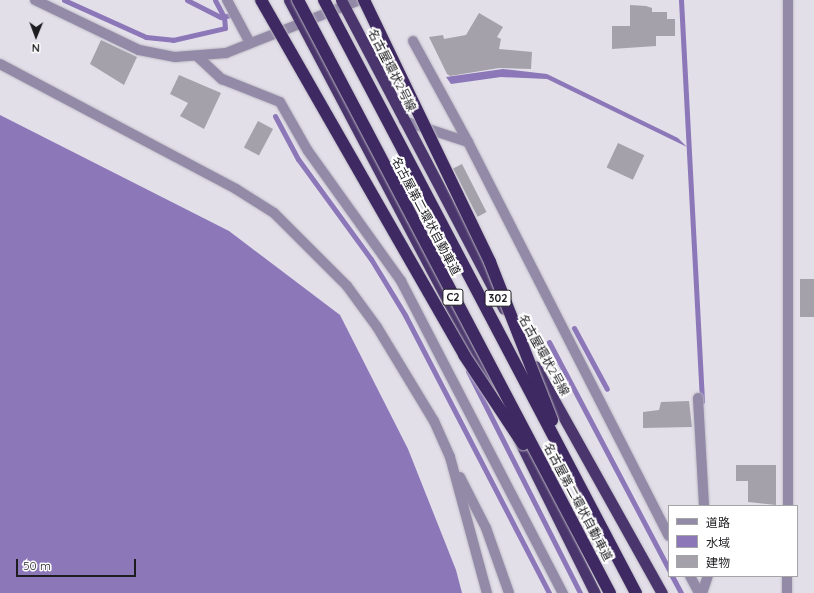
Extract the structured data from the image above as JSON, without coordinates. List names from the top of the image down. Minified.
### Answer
{"streets":{"highway":["名古屋環状2号線","名古屋第二環状自動車道","C2","302"]},"legend":["道路","水域","建物"],"scale_bar":"50 m","north":"bottom"}
